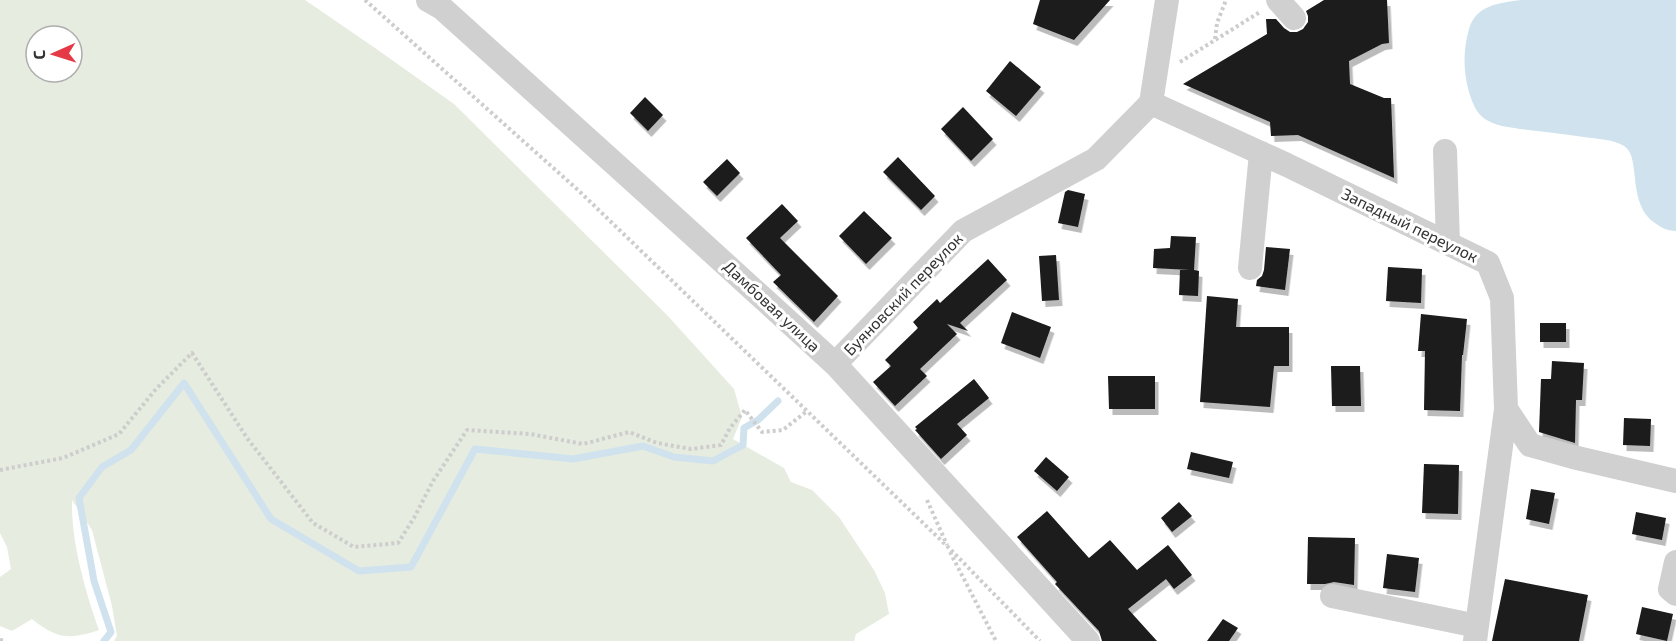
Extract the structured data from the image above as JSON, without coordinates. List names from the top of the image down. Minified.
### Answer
{"streets":{"street":["Западный переулок","Буяновский переулок","Дамбовая улица"]},"crossings":[["Западный переулок","Буяновский переулок"],["Буяновский переулок","Дамбовая улица"]],"north":"left"}
